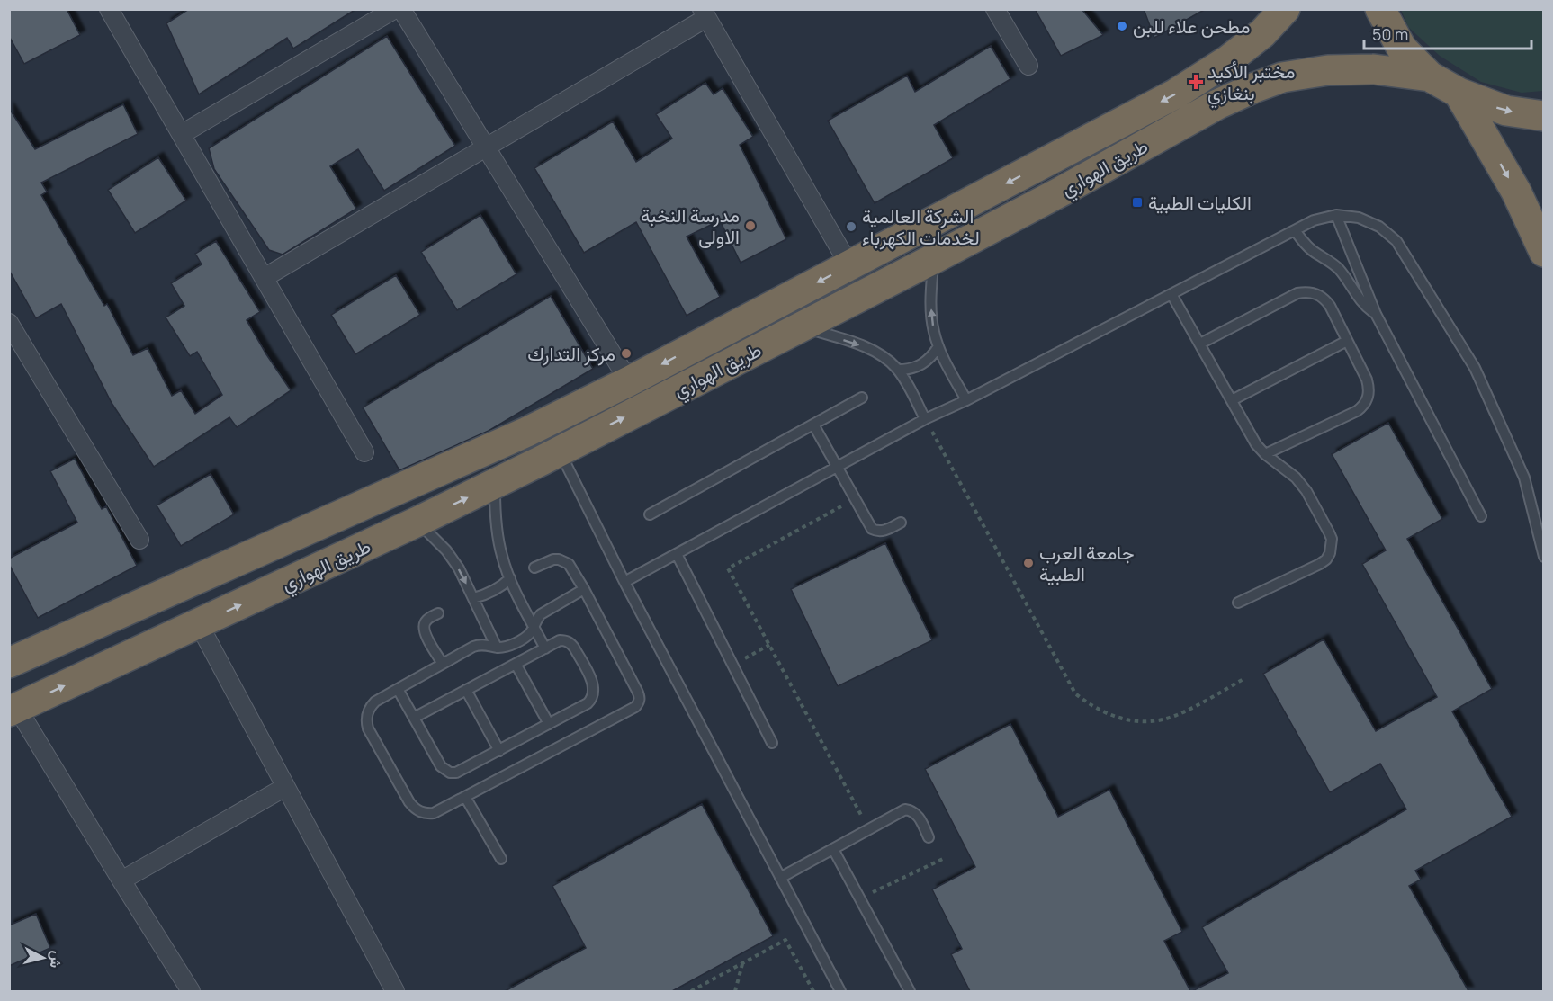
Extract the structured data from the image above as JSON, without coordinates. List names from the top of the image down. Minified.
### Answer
{"streets":{"highway":["طريق الهواري"]},"places":{"other":["مطحن علاء للبن","مدرسة النخبة الاولى","الشركة العالمية لخدمات الكهرباء","مركز التدارك","جامعة العرب الطبية"],"health":["مختبر الأكيد بنغازي"],"transit":["الكليات الطبية"]},"scale_bar":"50 m","north":"right"}
